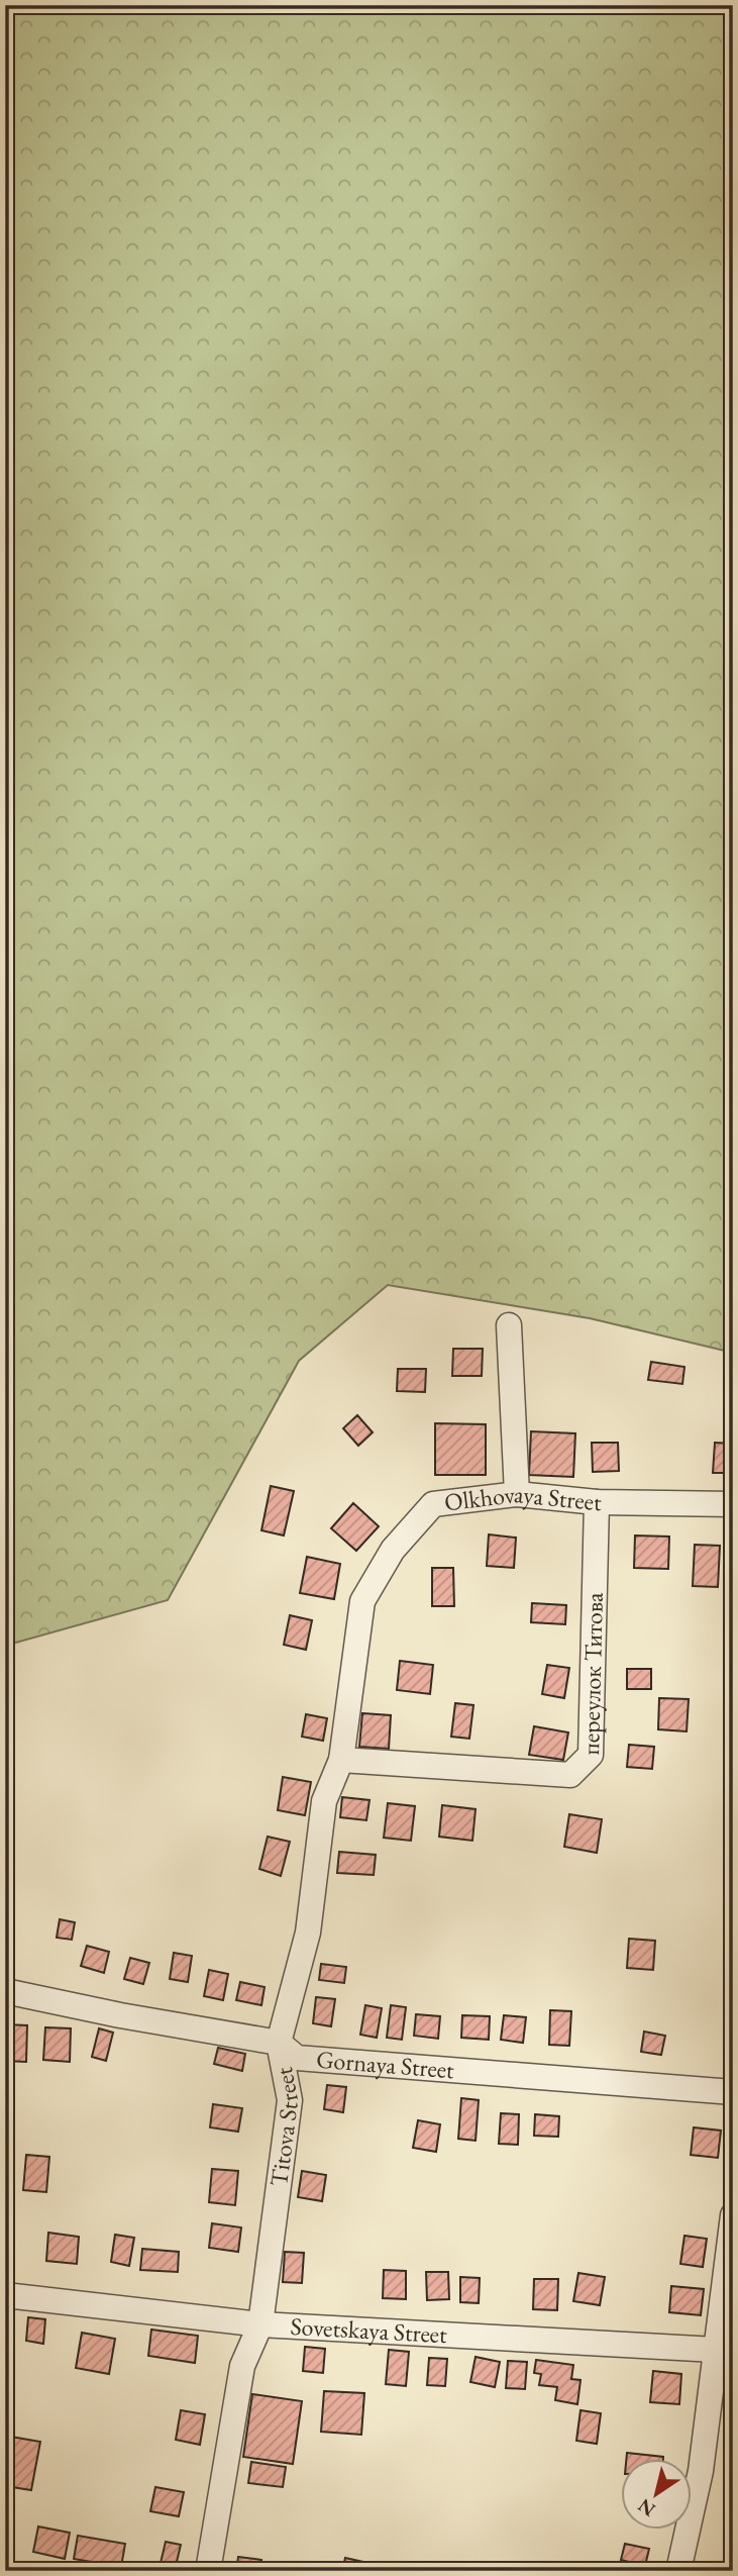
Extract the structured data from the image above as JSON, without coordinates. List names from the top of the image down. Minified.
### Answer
{"streets":{"street":["Olkhovaya Street","переулок Титова","Gornaya Street","Titova Street","Sovetskaya Street"]},"crossings":[["Olkhovaya Street","переулок Титова"],["Olkhovaya Street","Titova Street"],["переулок Титова","Titova Street"],["Gornaya Street","Titova Street"],["Titova Street","Sovetskaya Street"]],"north":"bottom left"}
